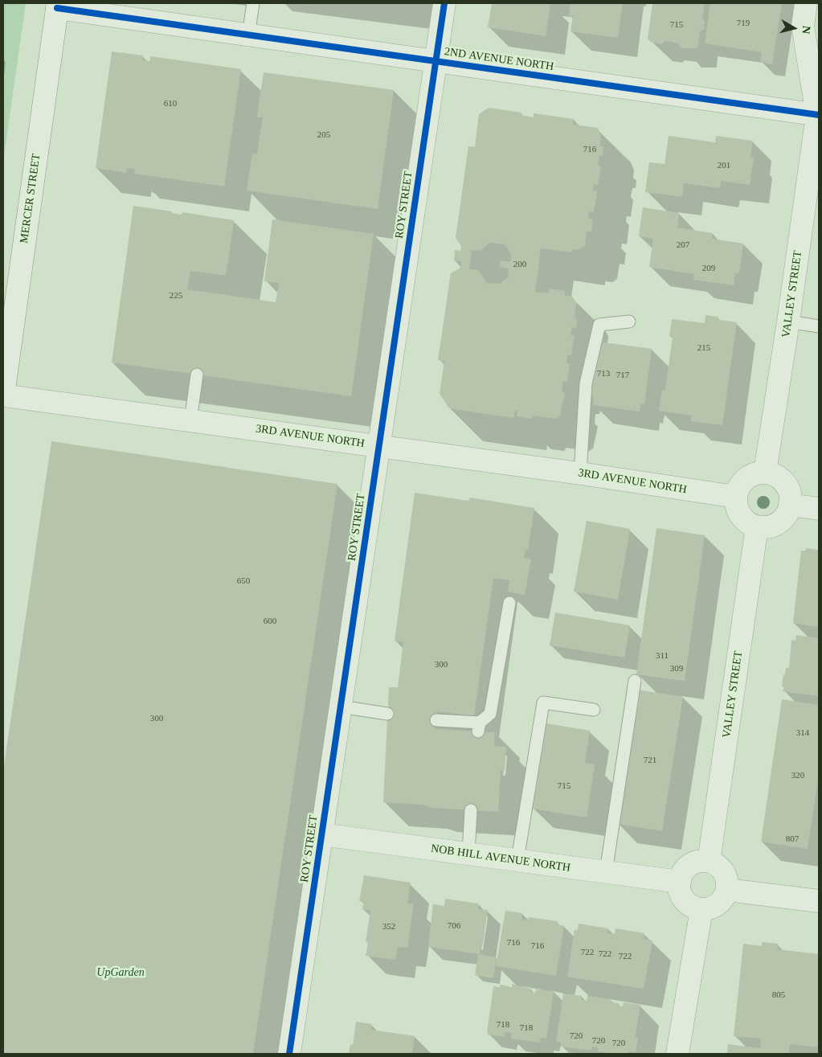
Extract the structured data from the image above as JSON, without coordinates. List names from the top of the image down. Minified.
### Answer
{"streets":{"street":["2ND AVENUE NORTH","MERCER STREET","ROY STREET","VALLEY STREET","3RD AVENUE NORTH","NOB HILL AVENUE NORTH"]},"crossings":[["2ND AVENUE NORTH","MERCER STREET"],["2ND AVENUE NORTH","ROY STREET"],["2ND AVENUE NORTH","VALLEY STREET"],["MERCER STREET","3RD AVENUE NORTH"],["ROY STREET","3RD AVENUE NORTH"],["ROY STREET","NOB HILL AVENUE NORTH"],["VALLEY STREET","3RD AVENUE NORTH"],["VALLEY STREET","NOB HILL AVENUE NORTH"]],"parks":["UpGarden"],"house_numbers":["719","715","610","205","716","201","207","200","209","225","215","713","717","650","600","311","300","309","300","314","721","320","715","807","706","352","716","716","722","722","722","805","718","718","720","720","720"],"north":"right"}
